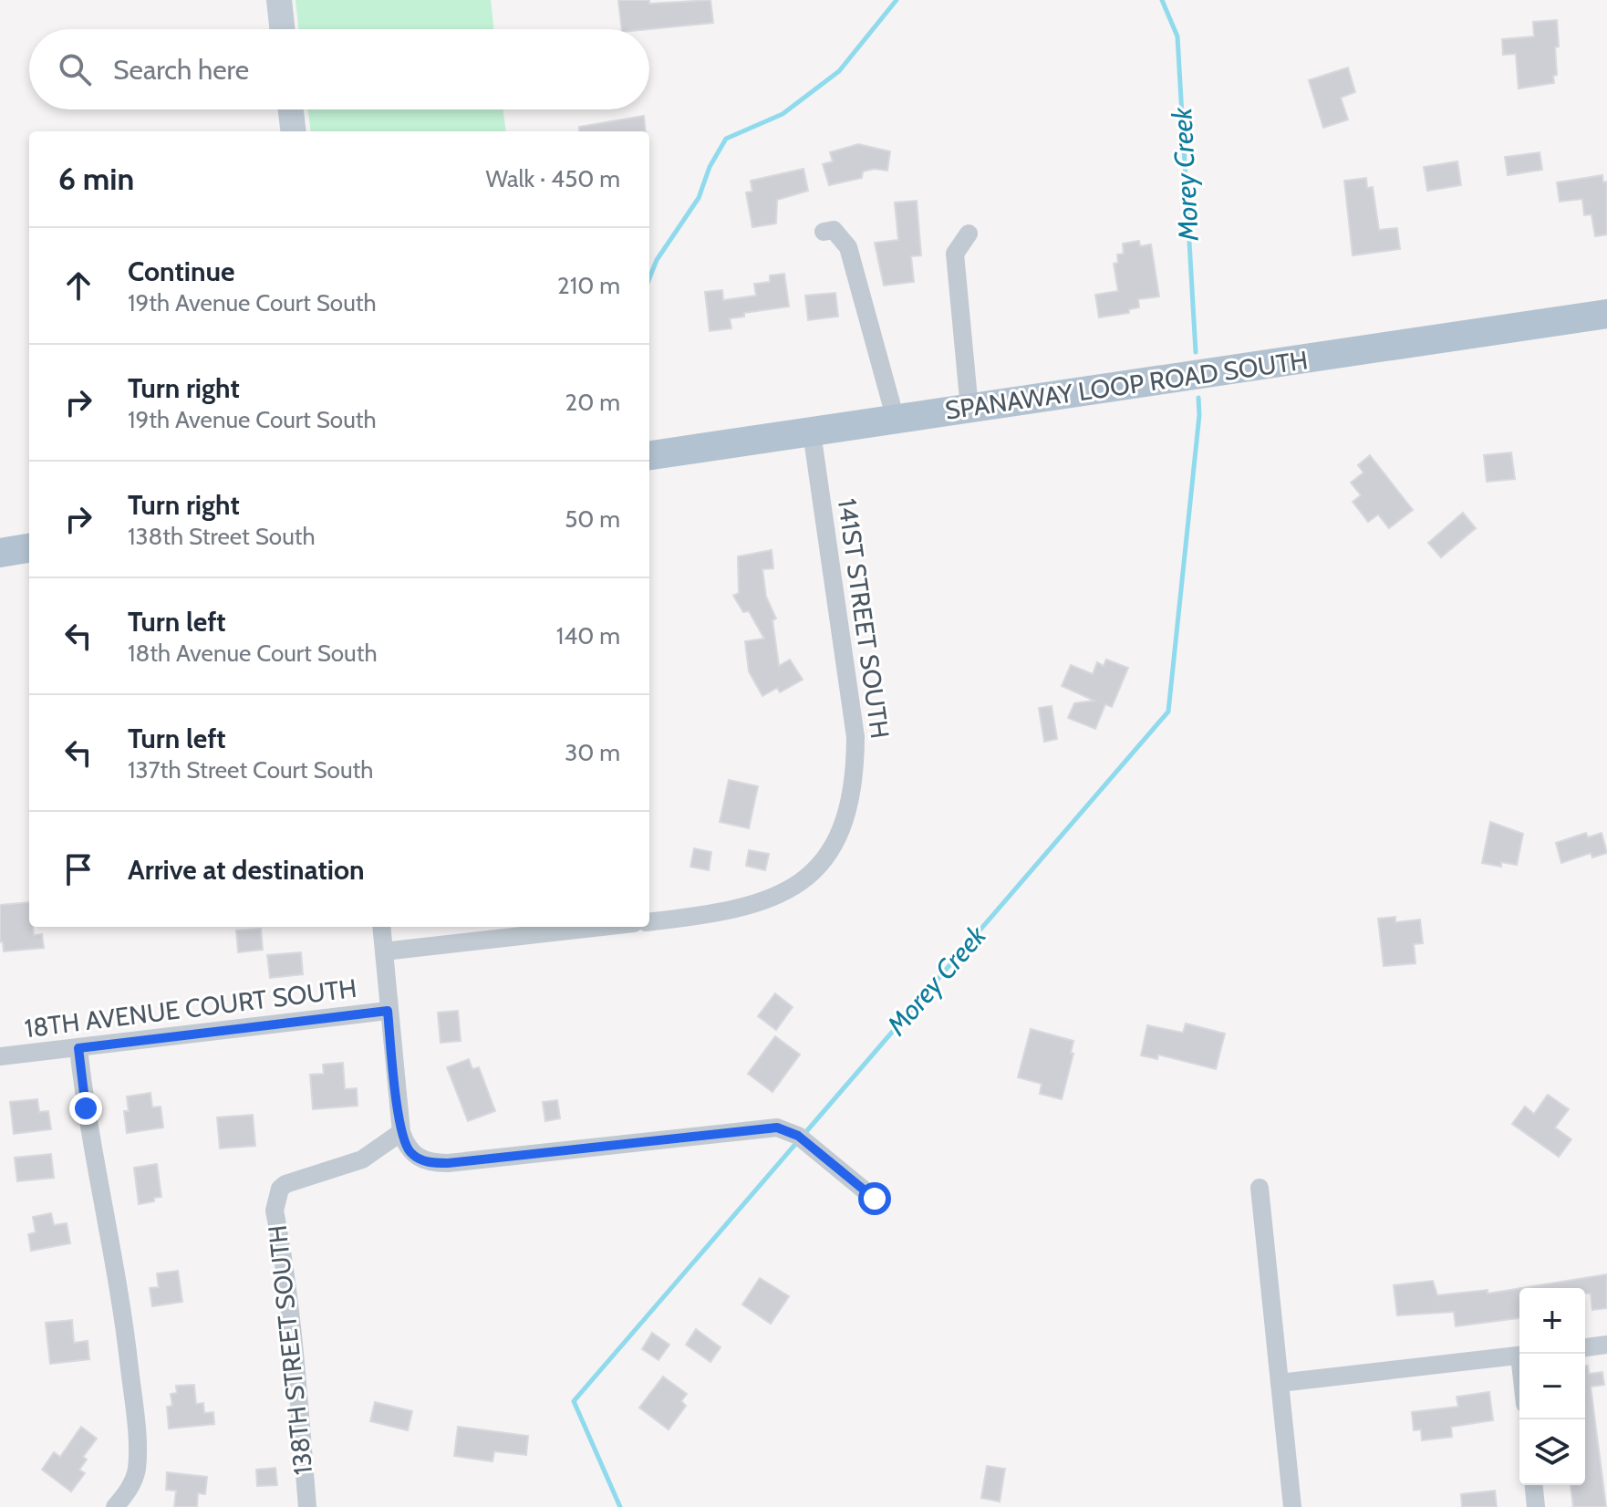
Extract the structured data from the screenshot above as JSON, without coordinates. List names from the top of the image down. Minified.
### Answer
{"streets":{"main road":["SPANAWAY LOOP ROAD SOUTH"],"street":["141ST STREET SOUTH","18TH AVENUE COURT SOUTH","138TH STREET SOUTH"]},"crossings":[["SPANAWAY LOOP ROAD SOUTH","141ST STREET SOUTH"]],"water":["Morey Creek"],"page":{"search":"Search here","heading":["6 min","Walk · 450 m"],"list":[["Continue","19th Avenue Court South","210 m"],["Turn right","19th Avenue Court South","20 m"],["Turn right","138th Street South","50 m"],["Turn left","18th Avenue Court South","140 m"],["Turn left","137th Street Court South","30 m"],"Arrive at destination"],"map_buttons":["+","−"]}}
